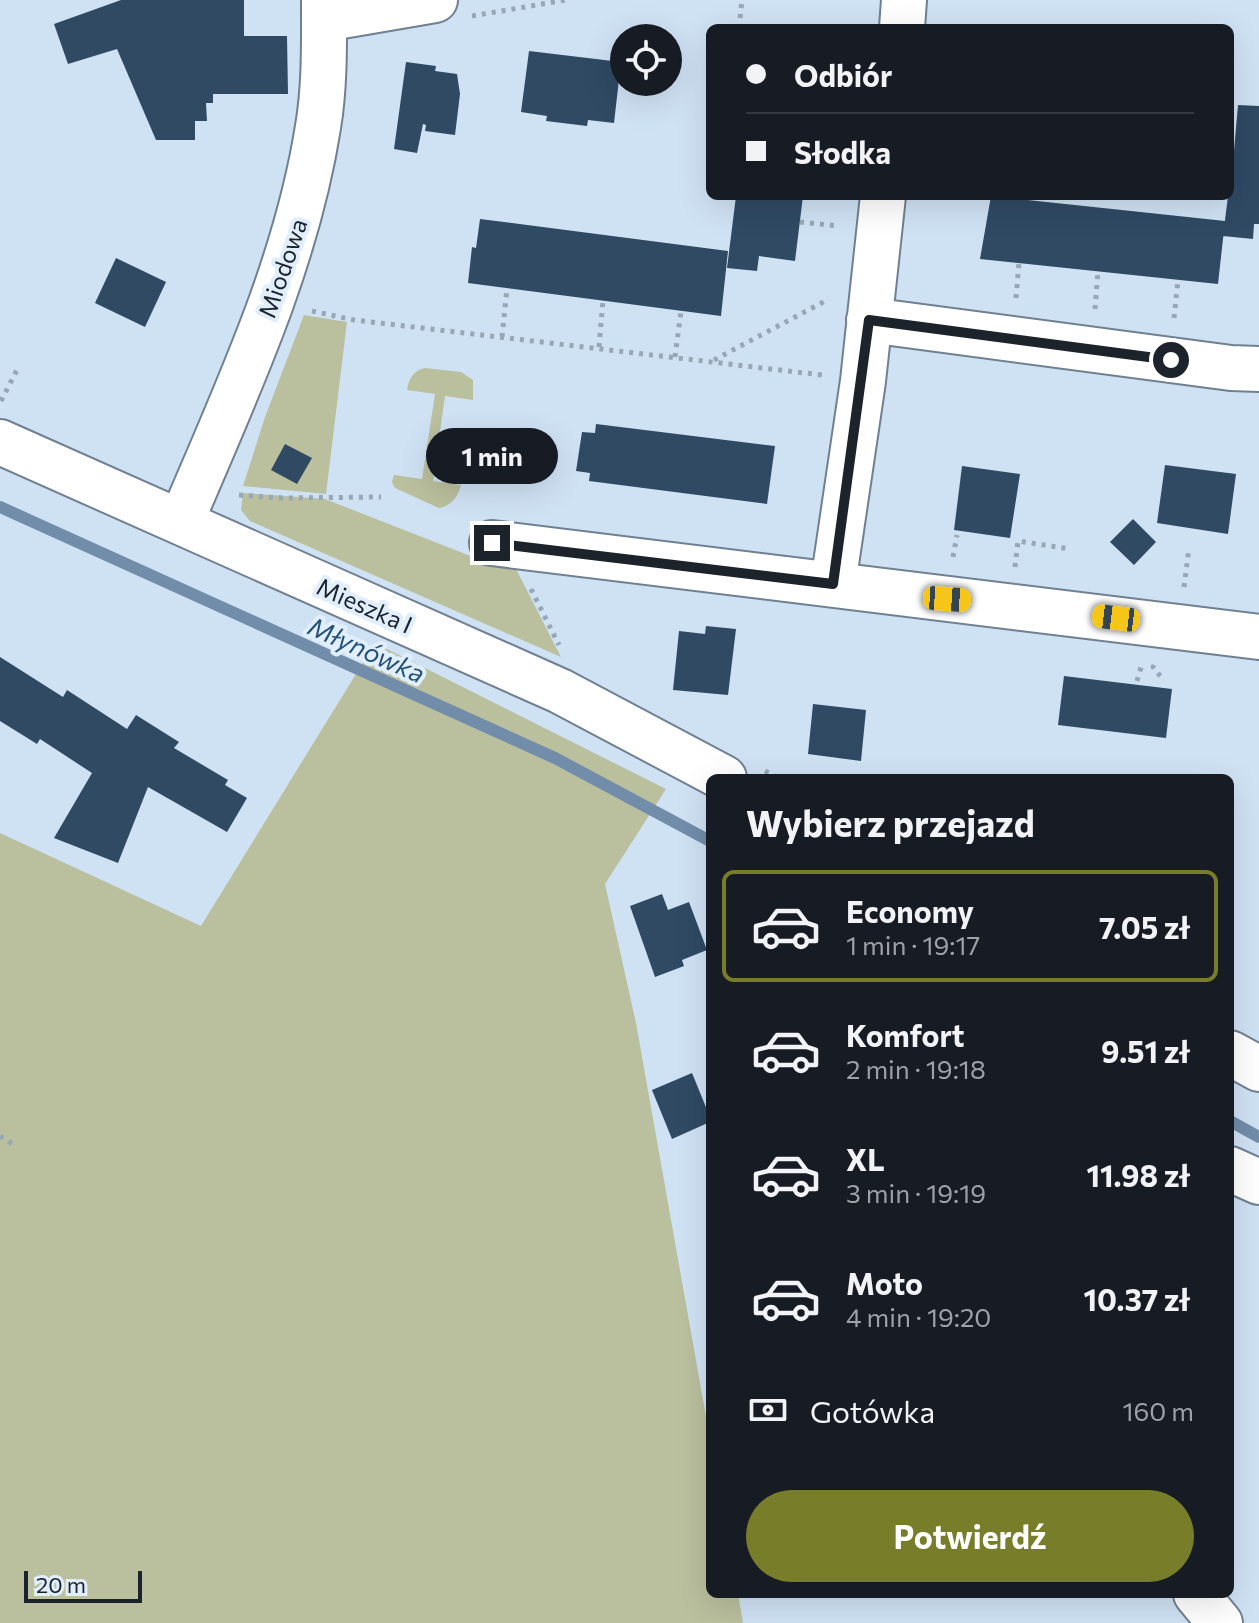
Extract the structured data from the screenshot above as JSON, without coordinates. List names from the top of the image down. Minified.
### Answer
{"streets":{"street":["Miodowa","Mieszka I"]},"crossings":[["Miodowa","Mieszka I"]],"water":["Młynówka"],"scale_bar":"20 m","page":{"banner":["Odbiór","Słodka"],"bubble":"1 min","heading":"Wybierz przejazd","list":[{"name":"Economy","note":"1 min · 19:17","value":"7.05 zł"},{"name":"Komfort","note":"2 min · 19:18","value":"9.51 zł"},{"name":"XL","note":"3 min · 19:19","value":"11.98 zł"},{"name":"Moto","note":"4 min · 19:20","value":"10.37 zł"}],"pay":["Gotówka","160 m"],"buttons":"Potwierdź","scale":"20 m"}}
